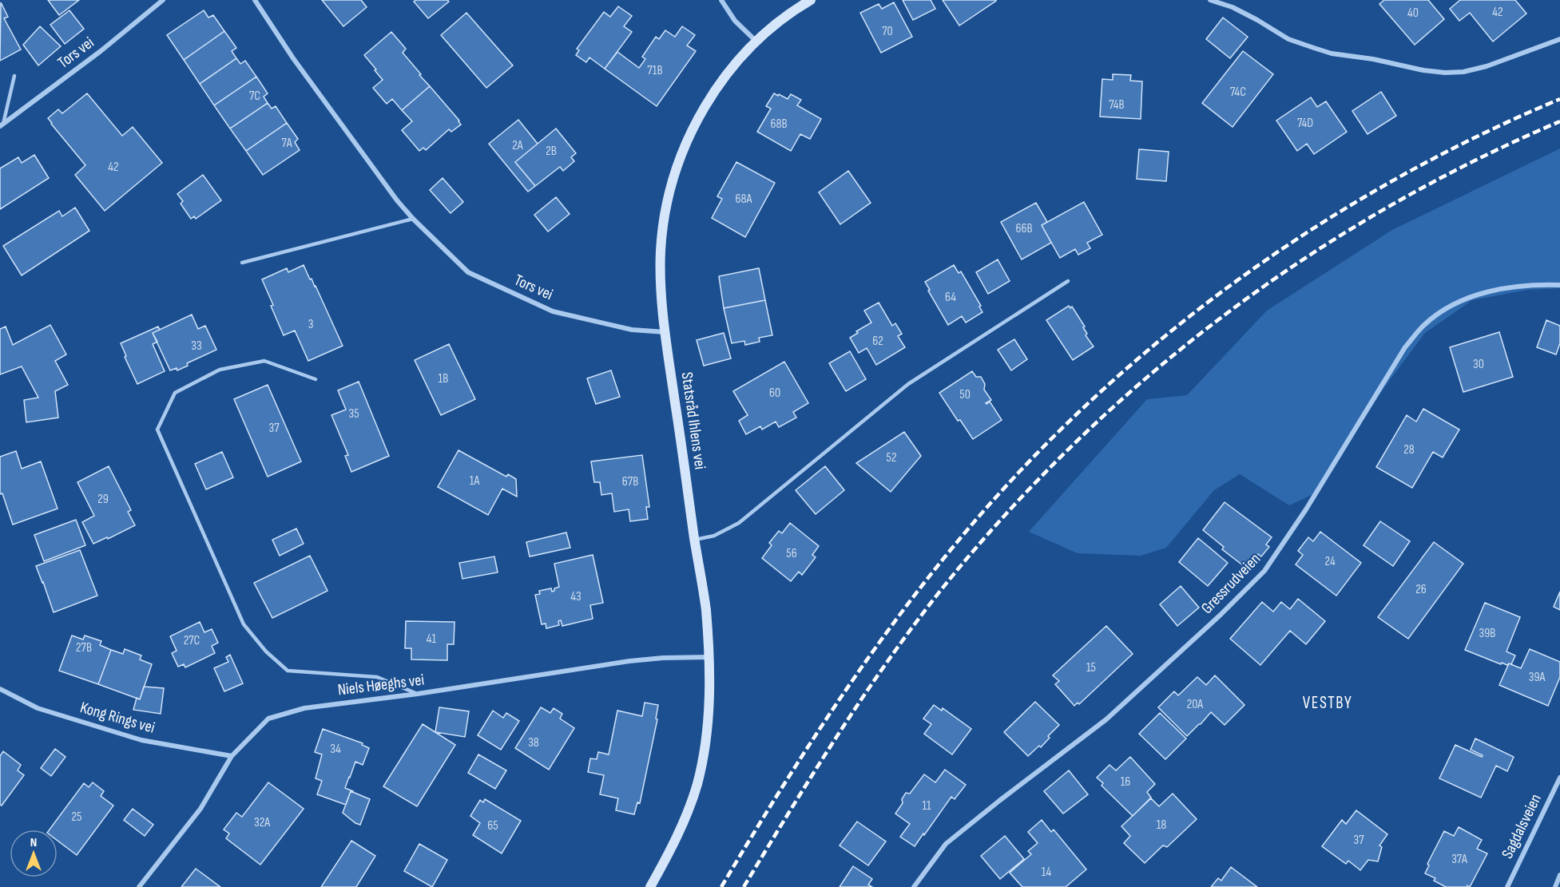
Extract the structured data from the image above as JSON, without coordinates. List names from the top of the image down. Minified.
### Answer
{"streets":{"street":["Tors vei","Statsråd Ihlens vei","Gressrudveien","Niels Høeghs vei","Kong Rings vei","Sagdalsveien"]},"crossings":[["Tors vei","Statsråd Ihlens vei"],["Statsråd Ihlens vei","Niels Høeghs vei"],["Niels Høeghs vei","Kong Rings vei"]],"districts":["VESTBY"],"house_numbers":["42","40","70","71B","74C","7C","74B","74D","68B","7A","2A","2B","42","68A","66B","64","3","62","33","30","1B","60","50","35","37","28","52","1A","67B","29","56","24","26","43","39B","41","27C","27B","15","39A","20A","38","34","16","11","25","32A","18","65","37","37A","14"],"north":"top"}
